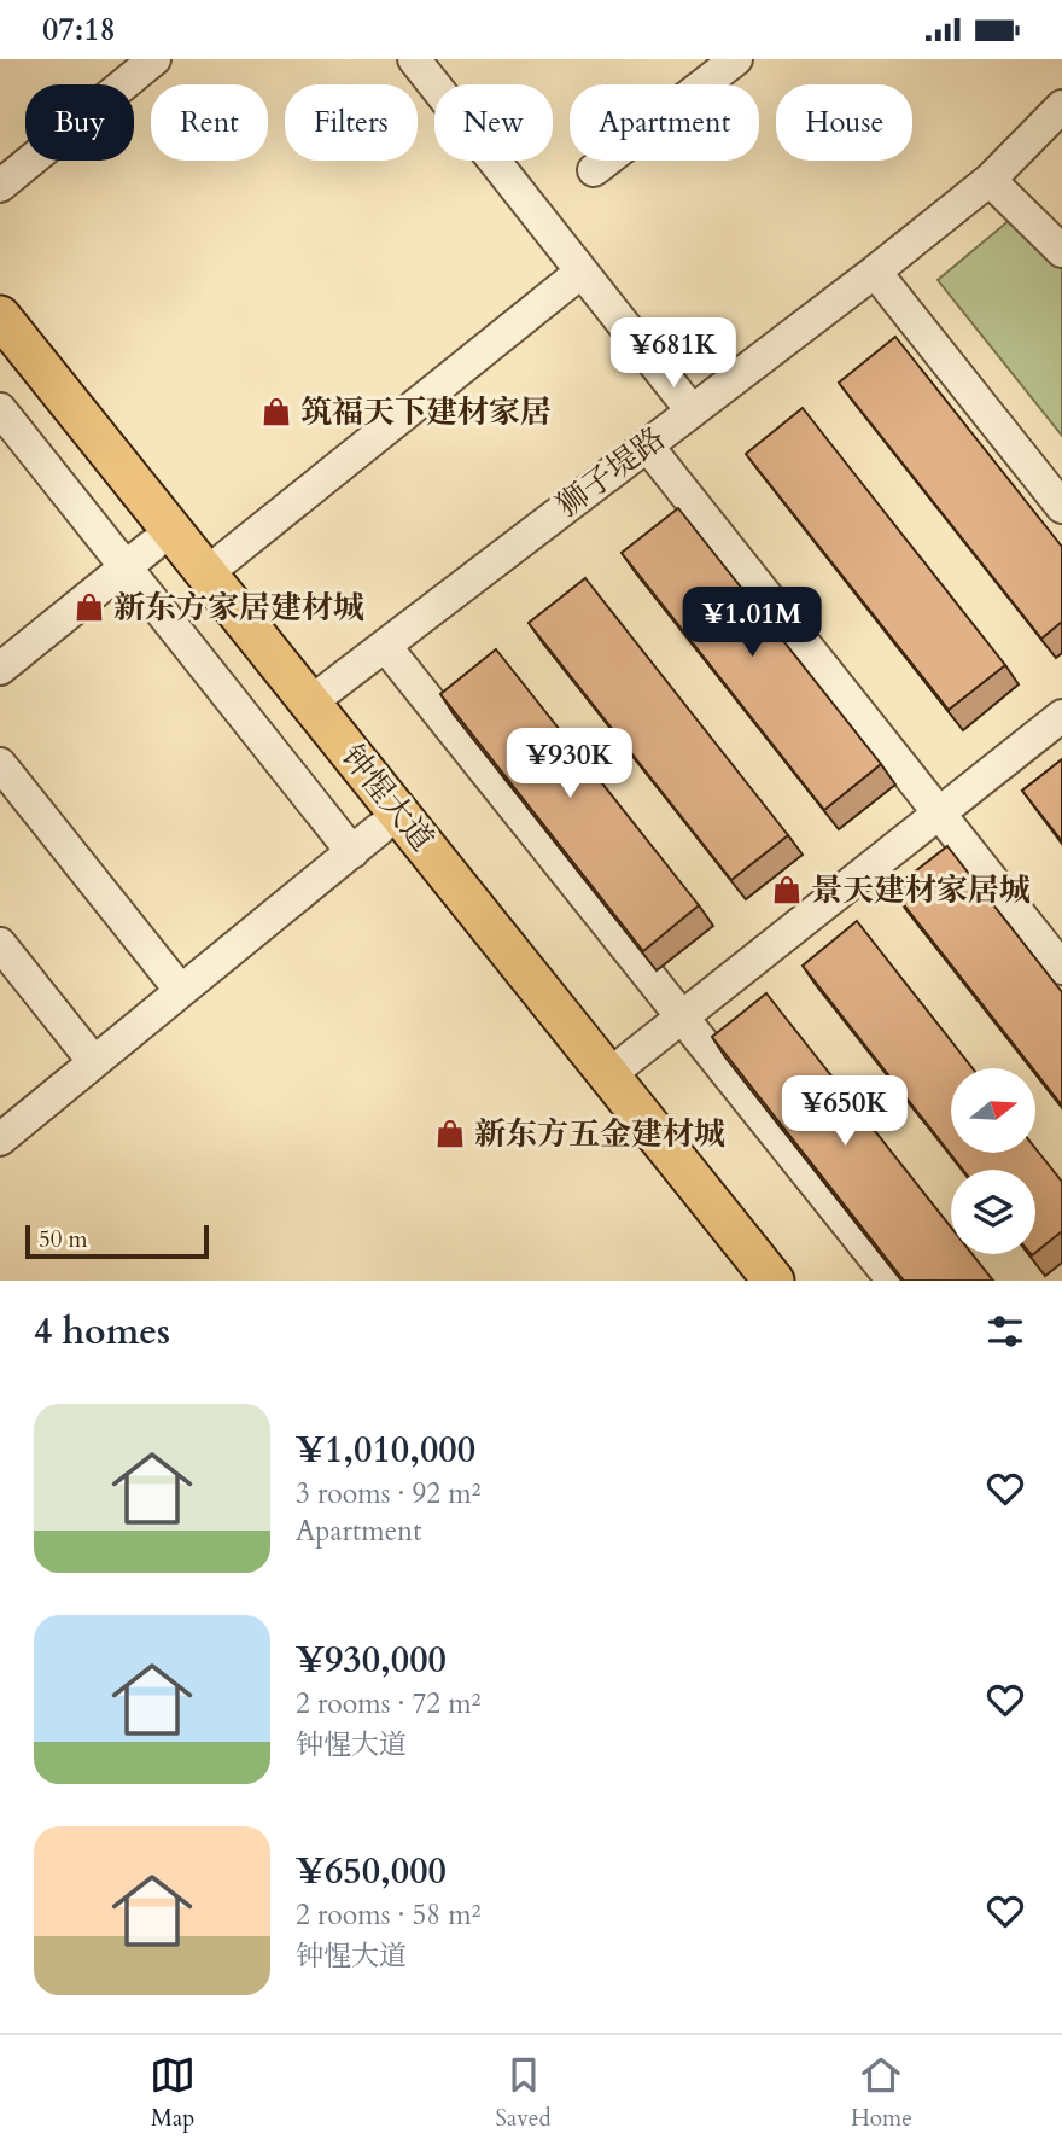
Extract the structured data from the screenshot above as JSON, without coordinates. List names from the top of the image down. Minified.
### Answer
{"streets":{"main road":["钟惺大道"],"street":["狮子堤路"]},"crossings":[["狮子堤路","钟惺大道"]],"places":{"shop":["筑福天下建材家居","新东方家居建材城","景天建材家居城","新东方五金建材城"]},"scale_bar":"50 m","north":"right","page":{"status":"07:18","chip":["Buy","Rent","Filters","New","Apartment","House"],"price":["¥681K","¥1.01M","¥930K","¥650K"],"scale":"50 m","heading":"4 homes","list":[{"name":"¥1,010,000","note":"3 rooms · 92 m² · Apartment"},{"name":"¥930,000","note":"2 rooms · 72 m² · 钟惺大道"},{"name":"¥650,000","note":"2 rooms · 58 m² · 钟惺大道"}],"tabs":["Map","Saved","Home"]}}
